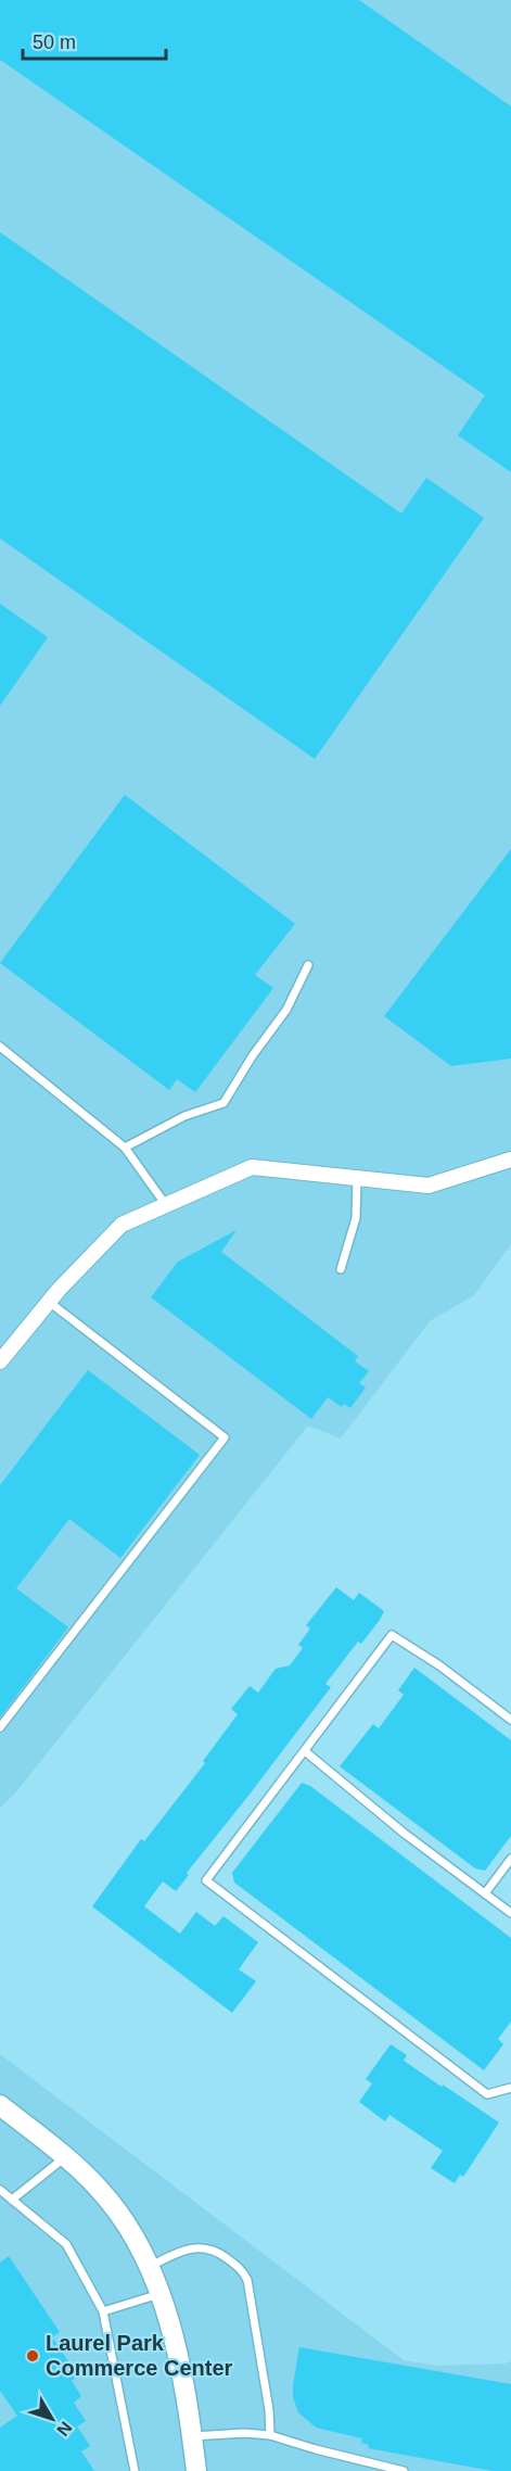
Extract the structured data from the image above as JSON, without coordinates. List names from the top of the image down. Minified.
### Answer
{"places":["Laurel Park Commerce Center"],"scale_bar":"50 m","north":"bottom right"}
